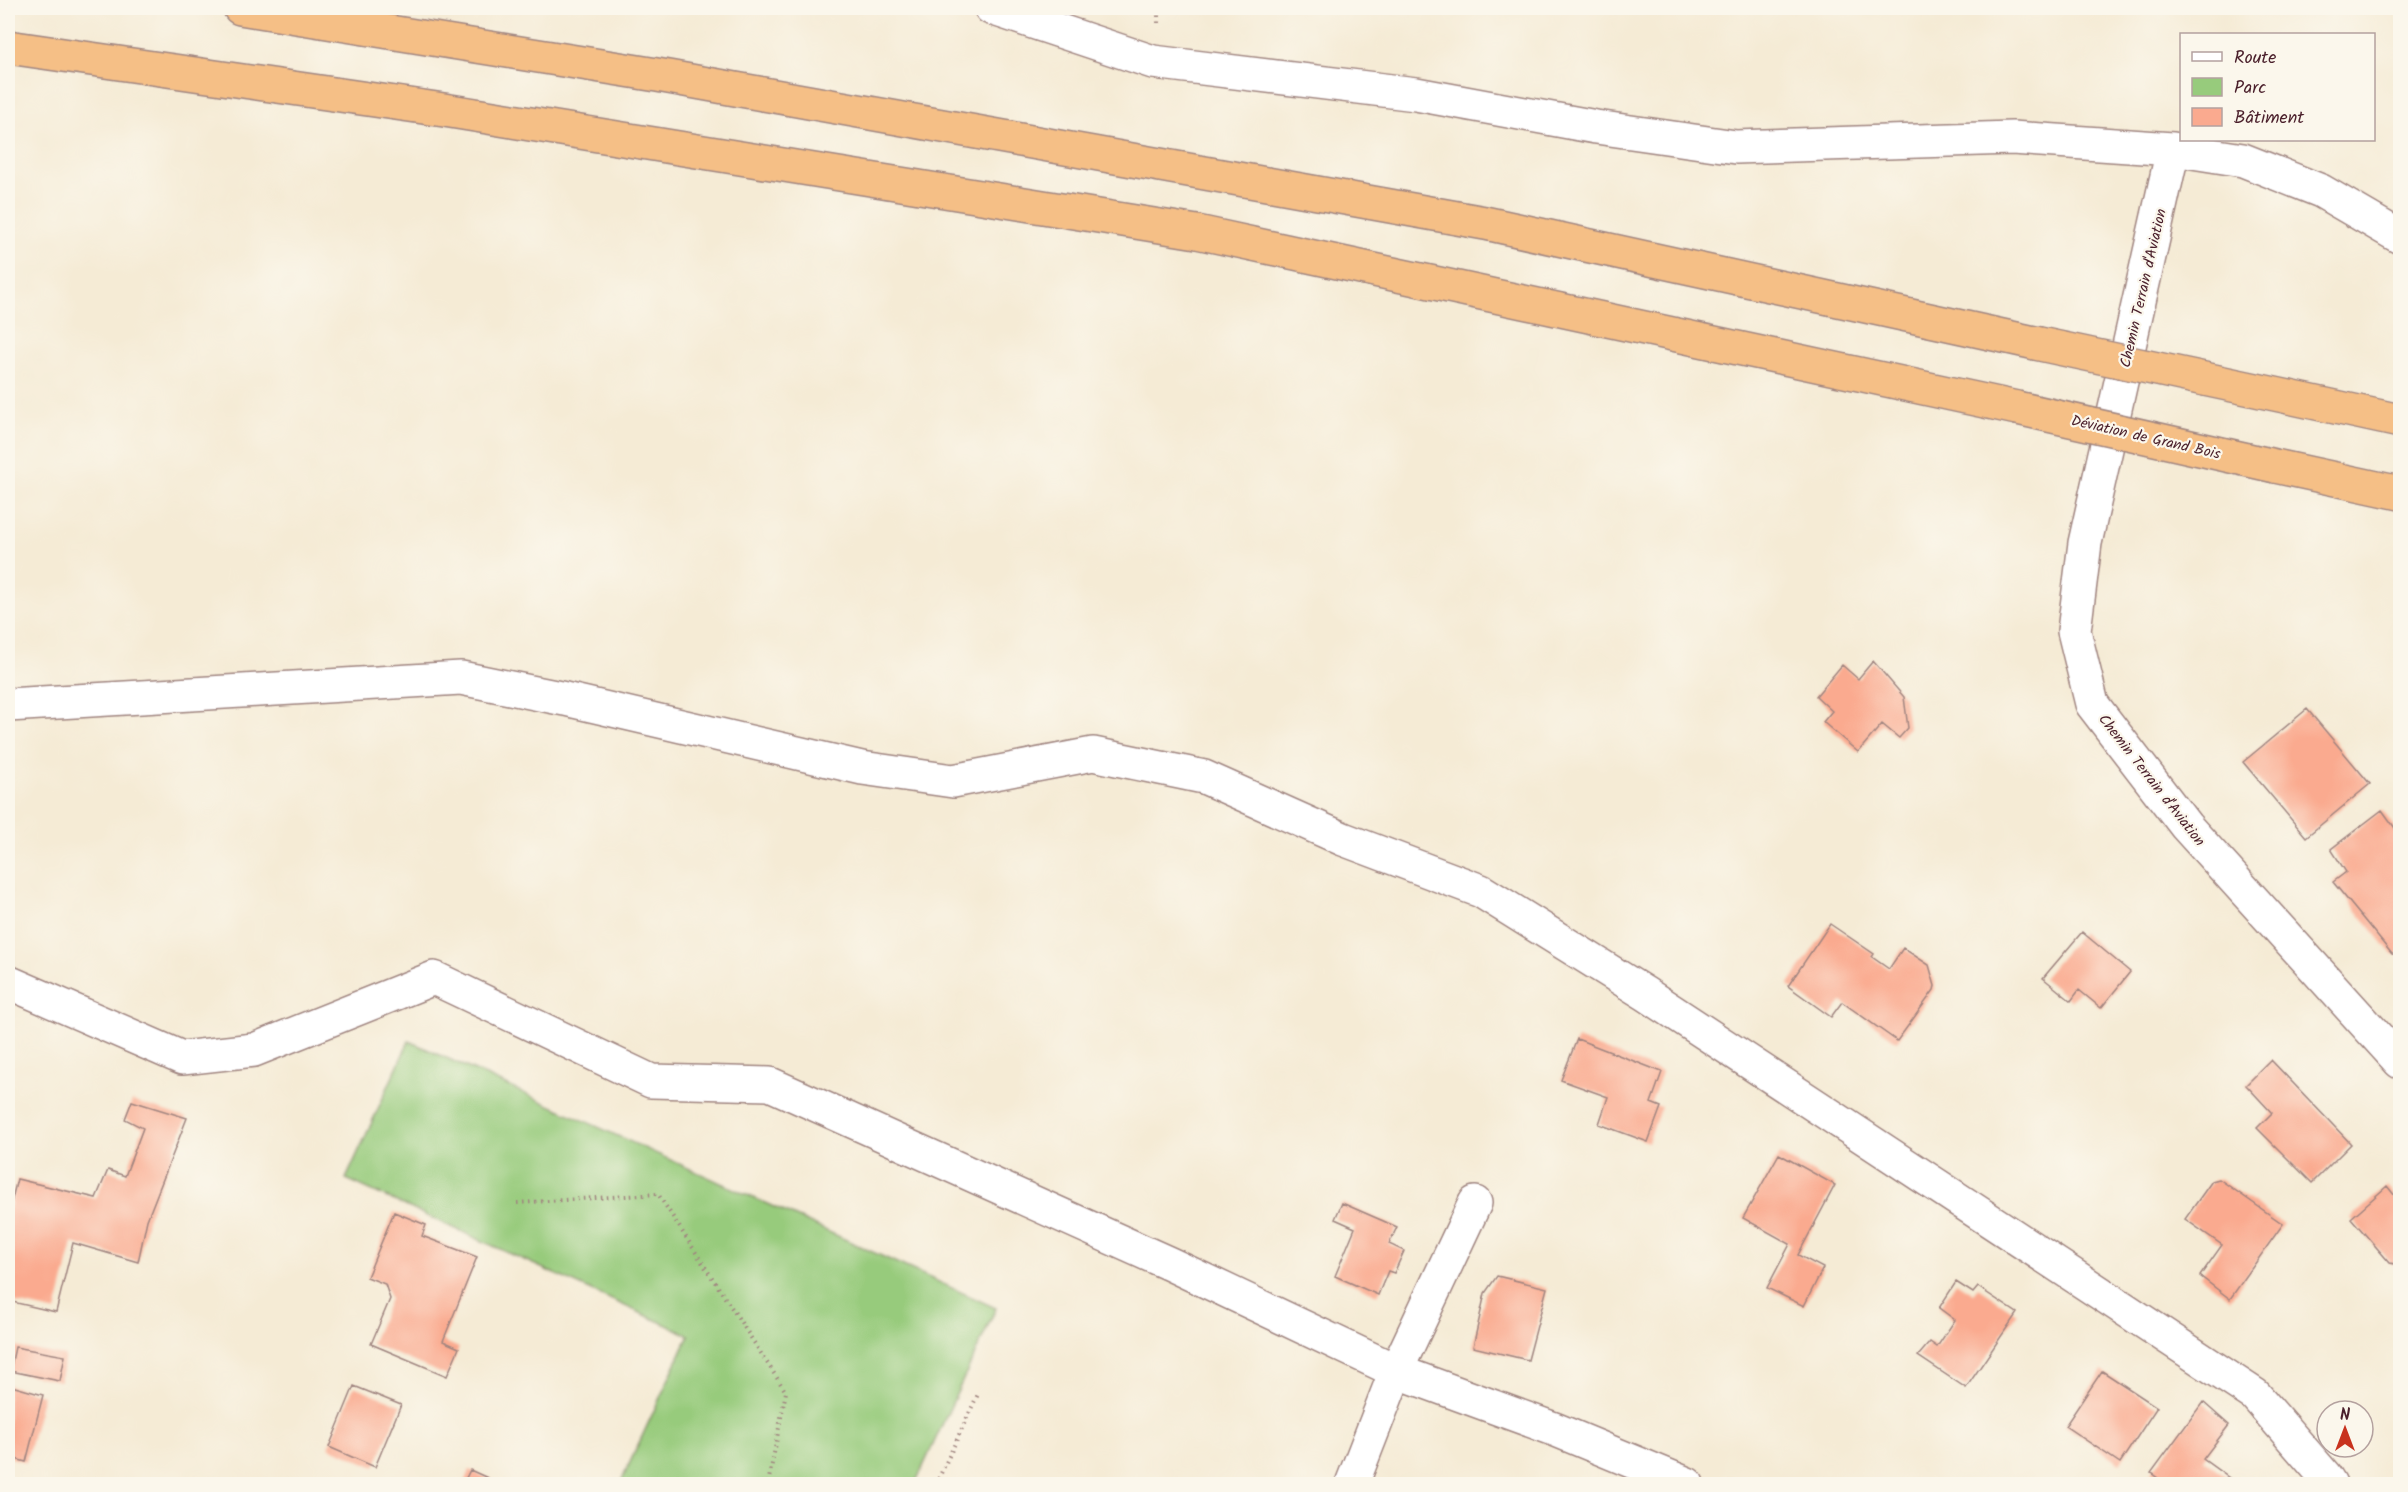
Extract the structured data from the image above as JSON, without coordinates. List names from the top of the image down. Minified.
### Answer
{"streets":{"highway":["Déviation de Grand Bois"],"street":["Chemin Terrain d'Aviation"]},"legend":["Route","Parc","Bâtiment"],"north":"top"}
